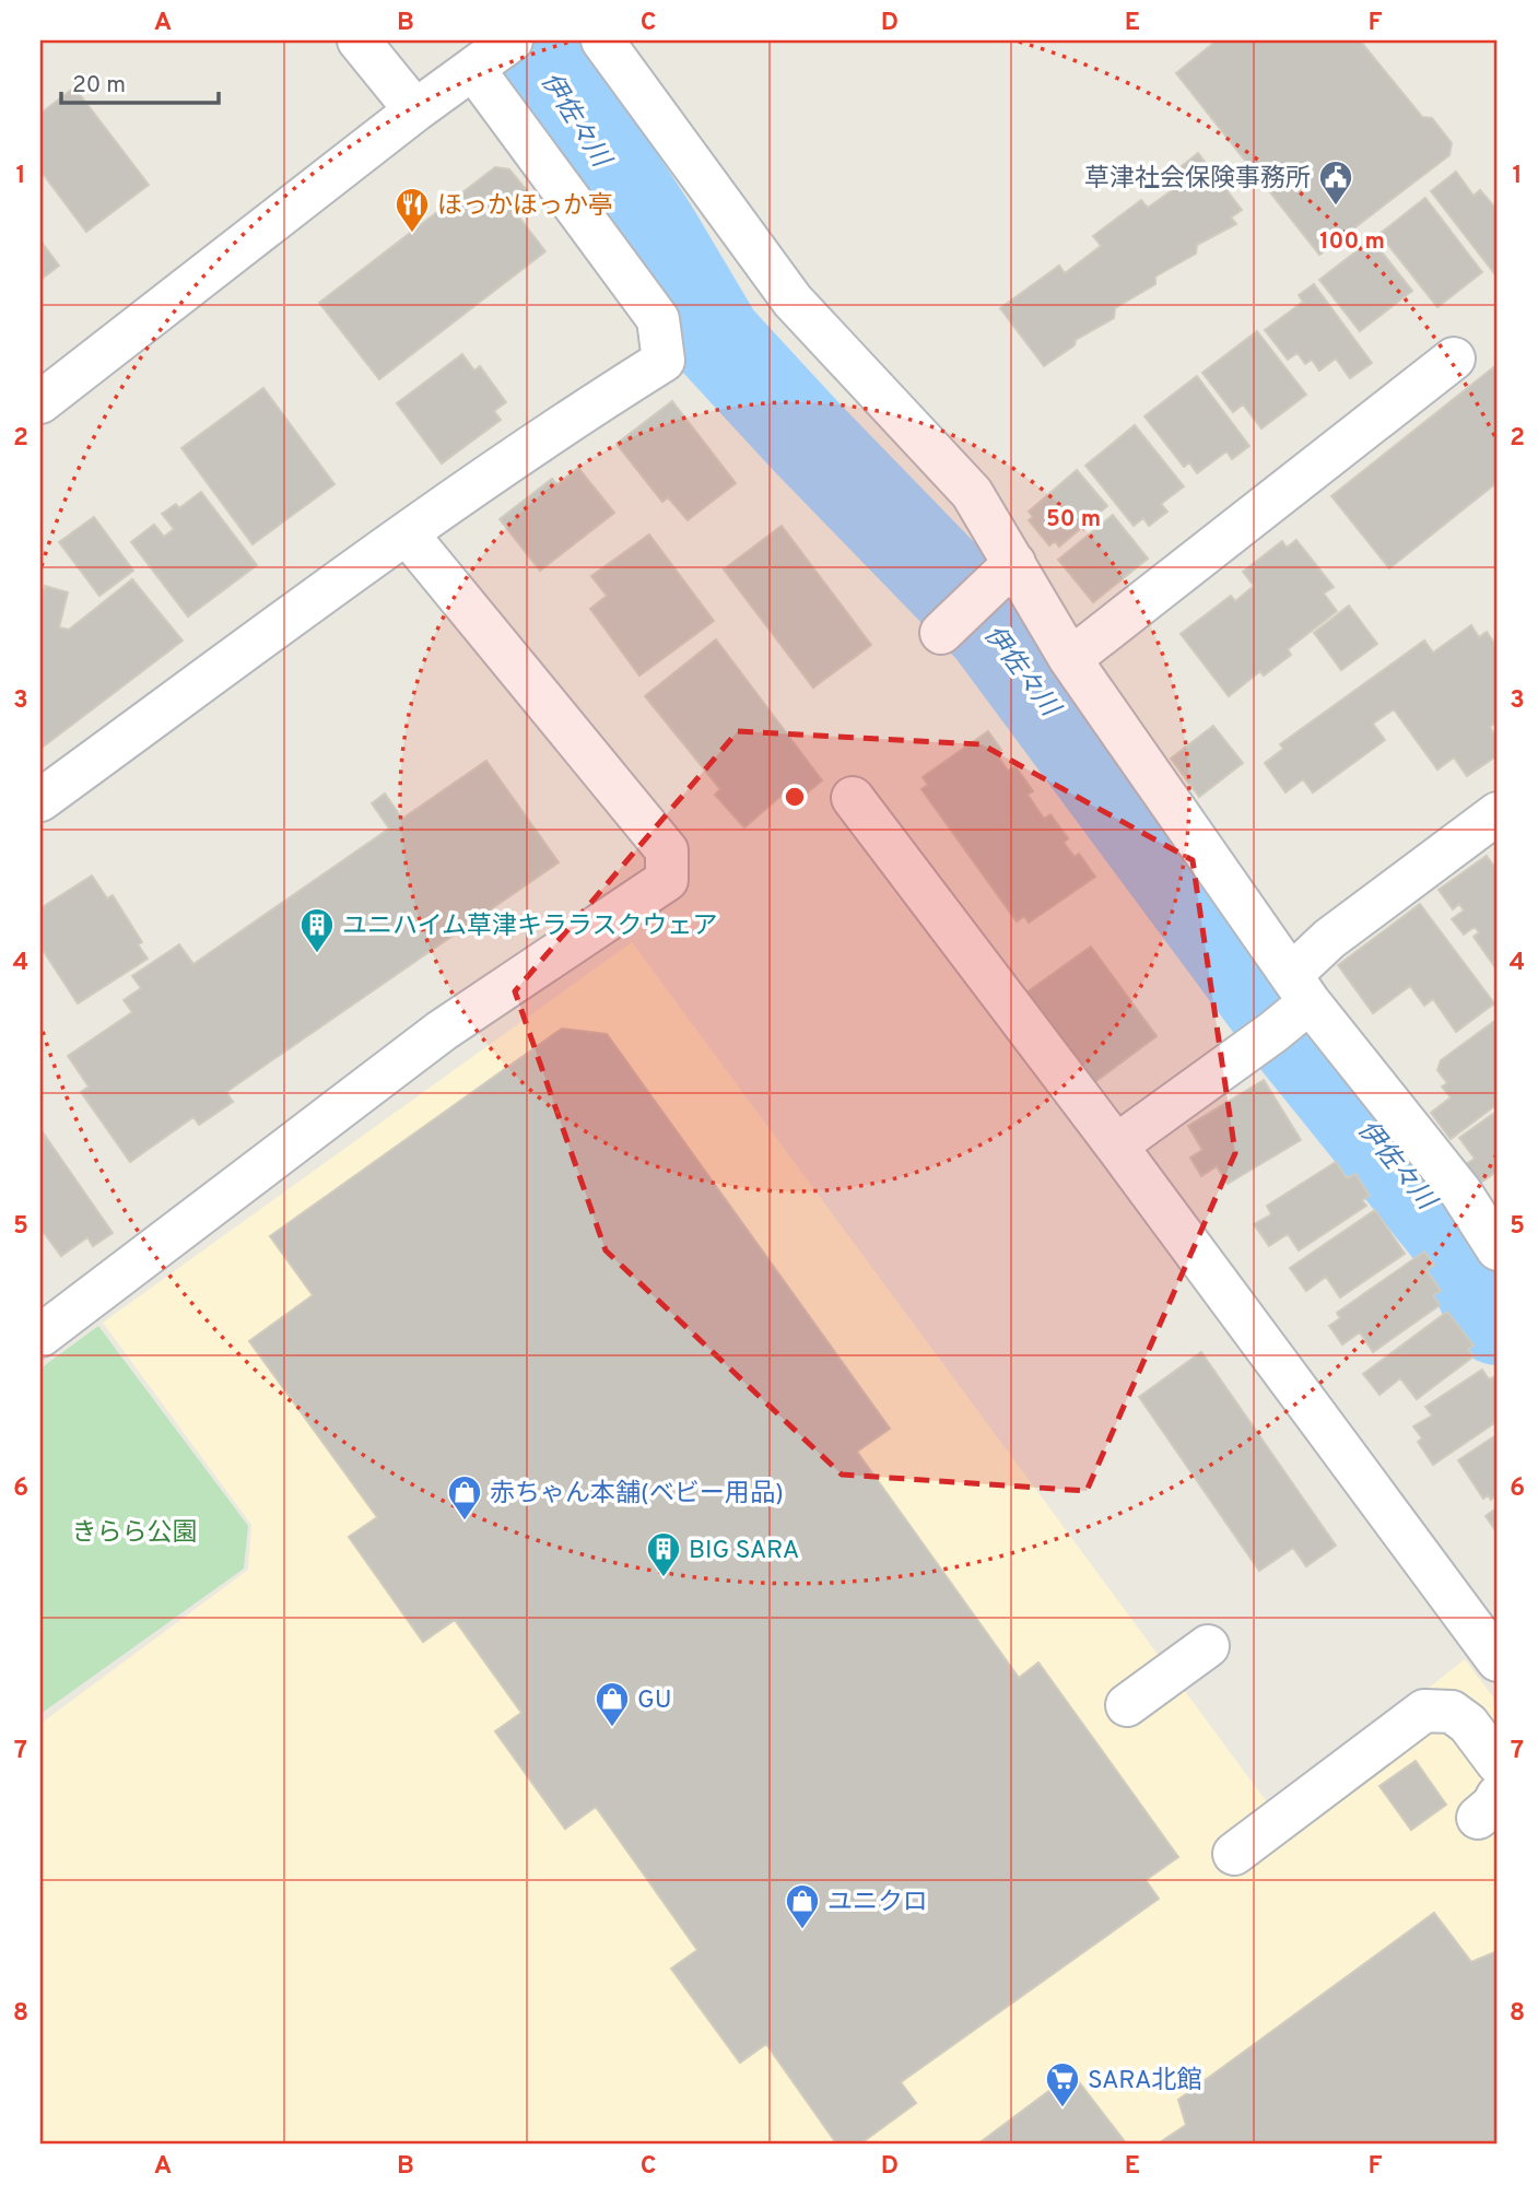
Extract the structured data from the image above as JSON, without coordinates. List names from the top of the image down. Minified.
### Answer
{"water":["伊佐々川"],"parks":["きらら公園"],"places":{"public building":["草津社会保険事務所"],"restaurant":["ほっかほっか亭"],"building":["ユニハイム草津キララスクウェア","BIG SARA"],"shop":["赤ちゃん本舗(ベビー用品)","GU","ユニクロ"],"supermarket":["SARA北館"]},"scale_bar":"20 m","grid":{"columns":["A","B","C","D","E","F"],"rows":["1","2","3","4","5","6","7","8"]},"rings":["100 m","50 m"]}
